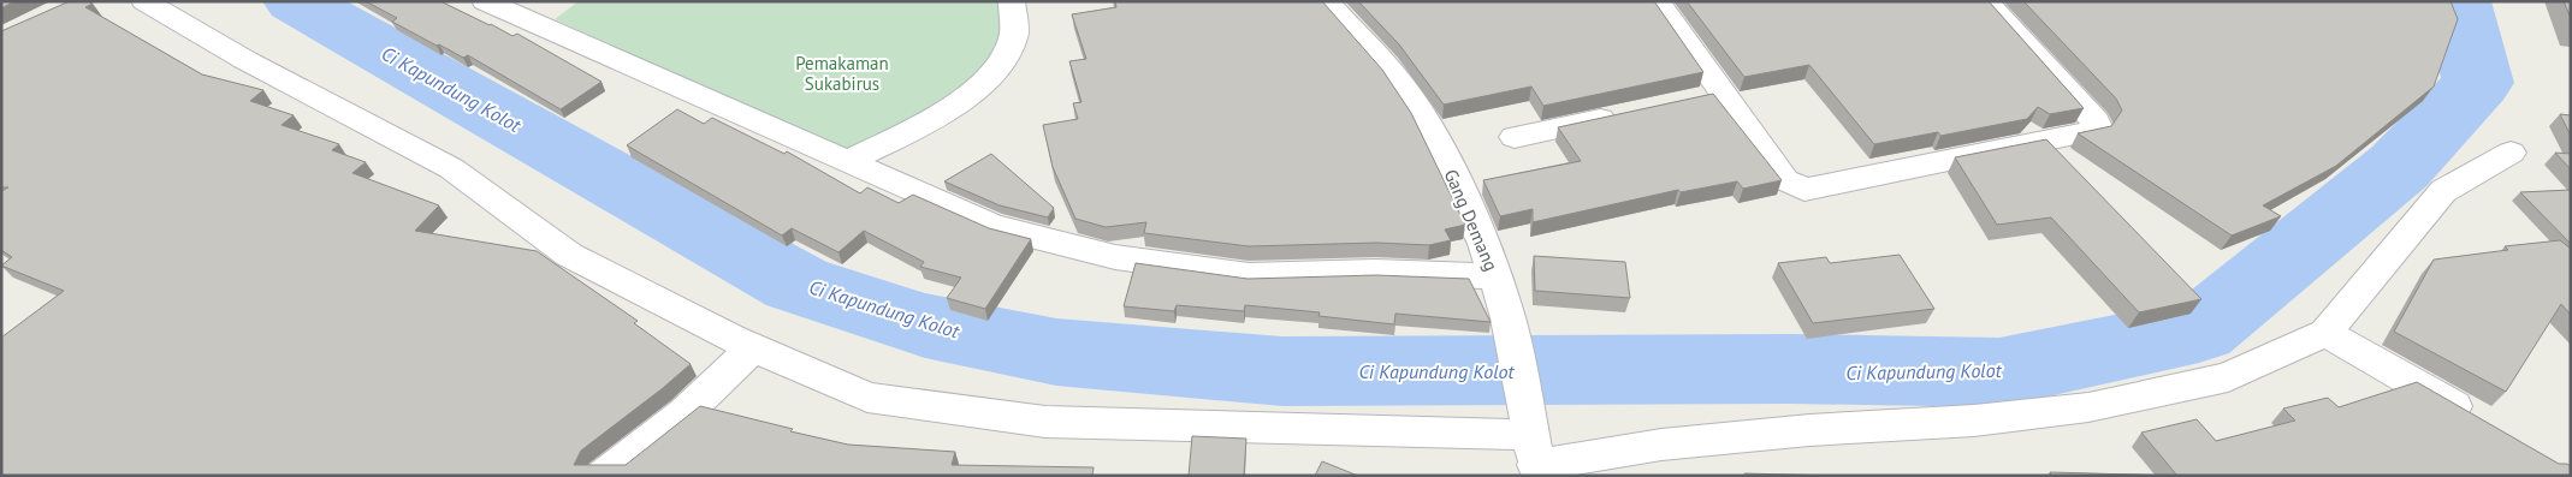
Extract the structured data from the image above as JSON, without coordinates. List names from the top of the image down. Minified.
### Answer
{"streets":{"street":["Gang Demang"]},"water":["Ci Kapundung Kolot"],"parks":["Pemakaman Sukabirus"]}
